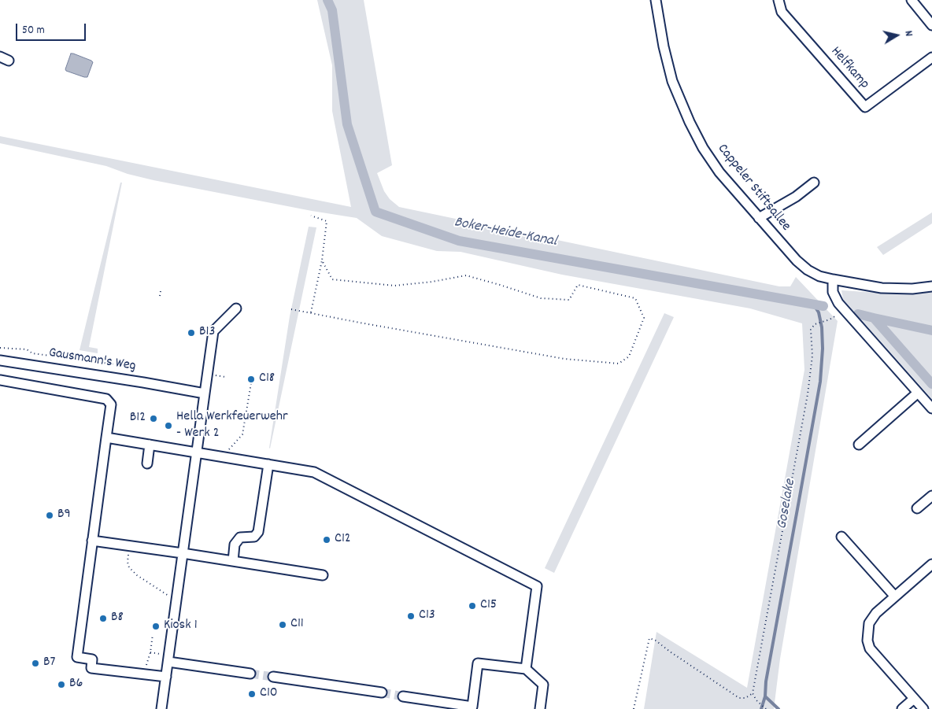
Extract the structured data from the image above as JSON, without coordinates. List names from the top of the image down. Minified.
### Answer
{"streets":{"street":["Helfkamp","Cappeler Stiftsallee","Gausmann's Weg"]},"water":["Boker-Heide-Kanal","Goselake"],"places":["B13","C18","B12","Hella Werkfeuerwehr - Werk 2","B9","C12","C15","C13","B8","C11","Kiosk 1","B7","B6","C10"],"scale_bar":"50 m","north":"right"}
